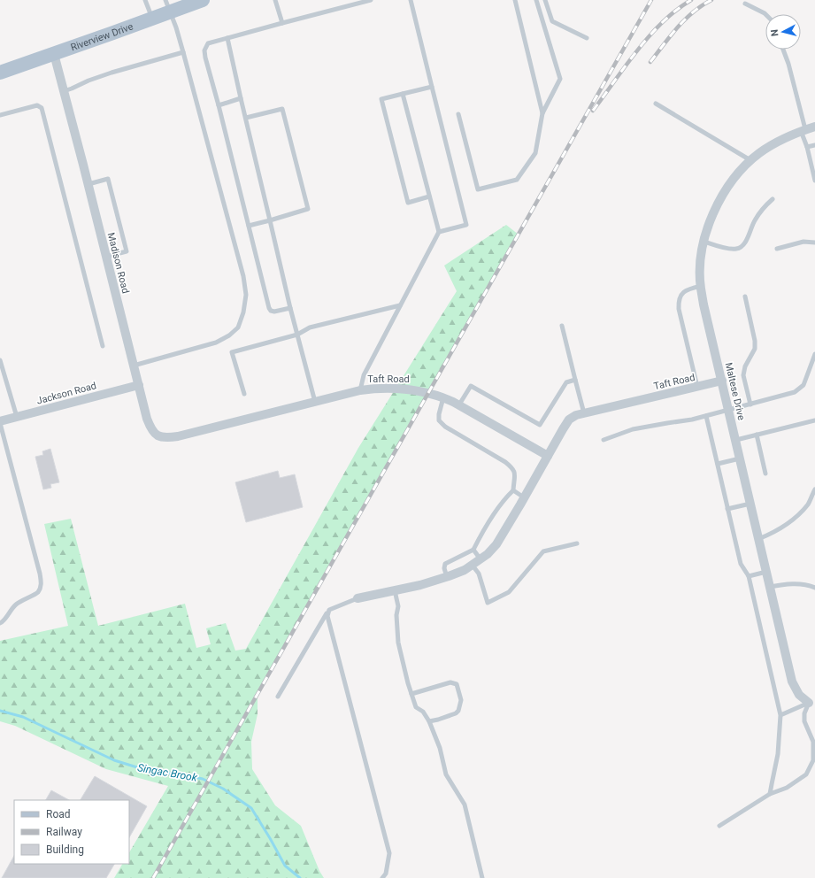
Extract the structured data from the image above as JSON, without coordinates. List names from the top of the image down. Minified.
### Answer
{"streets":{"main road":["Riverview Drive"],"street":["Madison Road","Taft Road","Maltese Drive","Jackson Road"]},"crossings":[["Riverview Drive","Madison Road"],["Madison Road","Taft Road"],["Madison Road","Jackson Road"],["Taft Road","Maltese Drive"]],"water":["Singac Brook"],"legend":["Road","Railway","Building"],"north":"left"}
